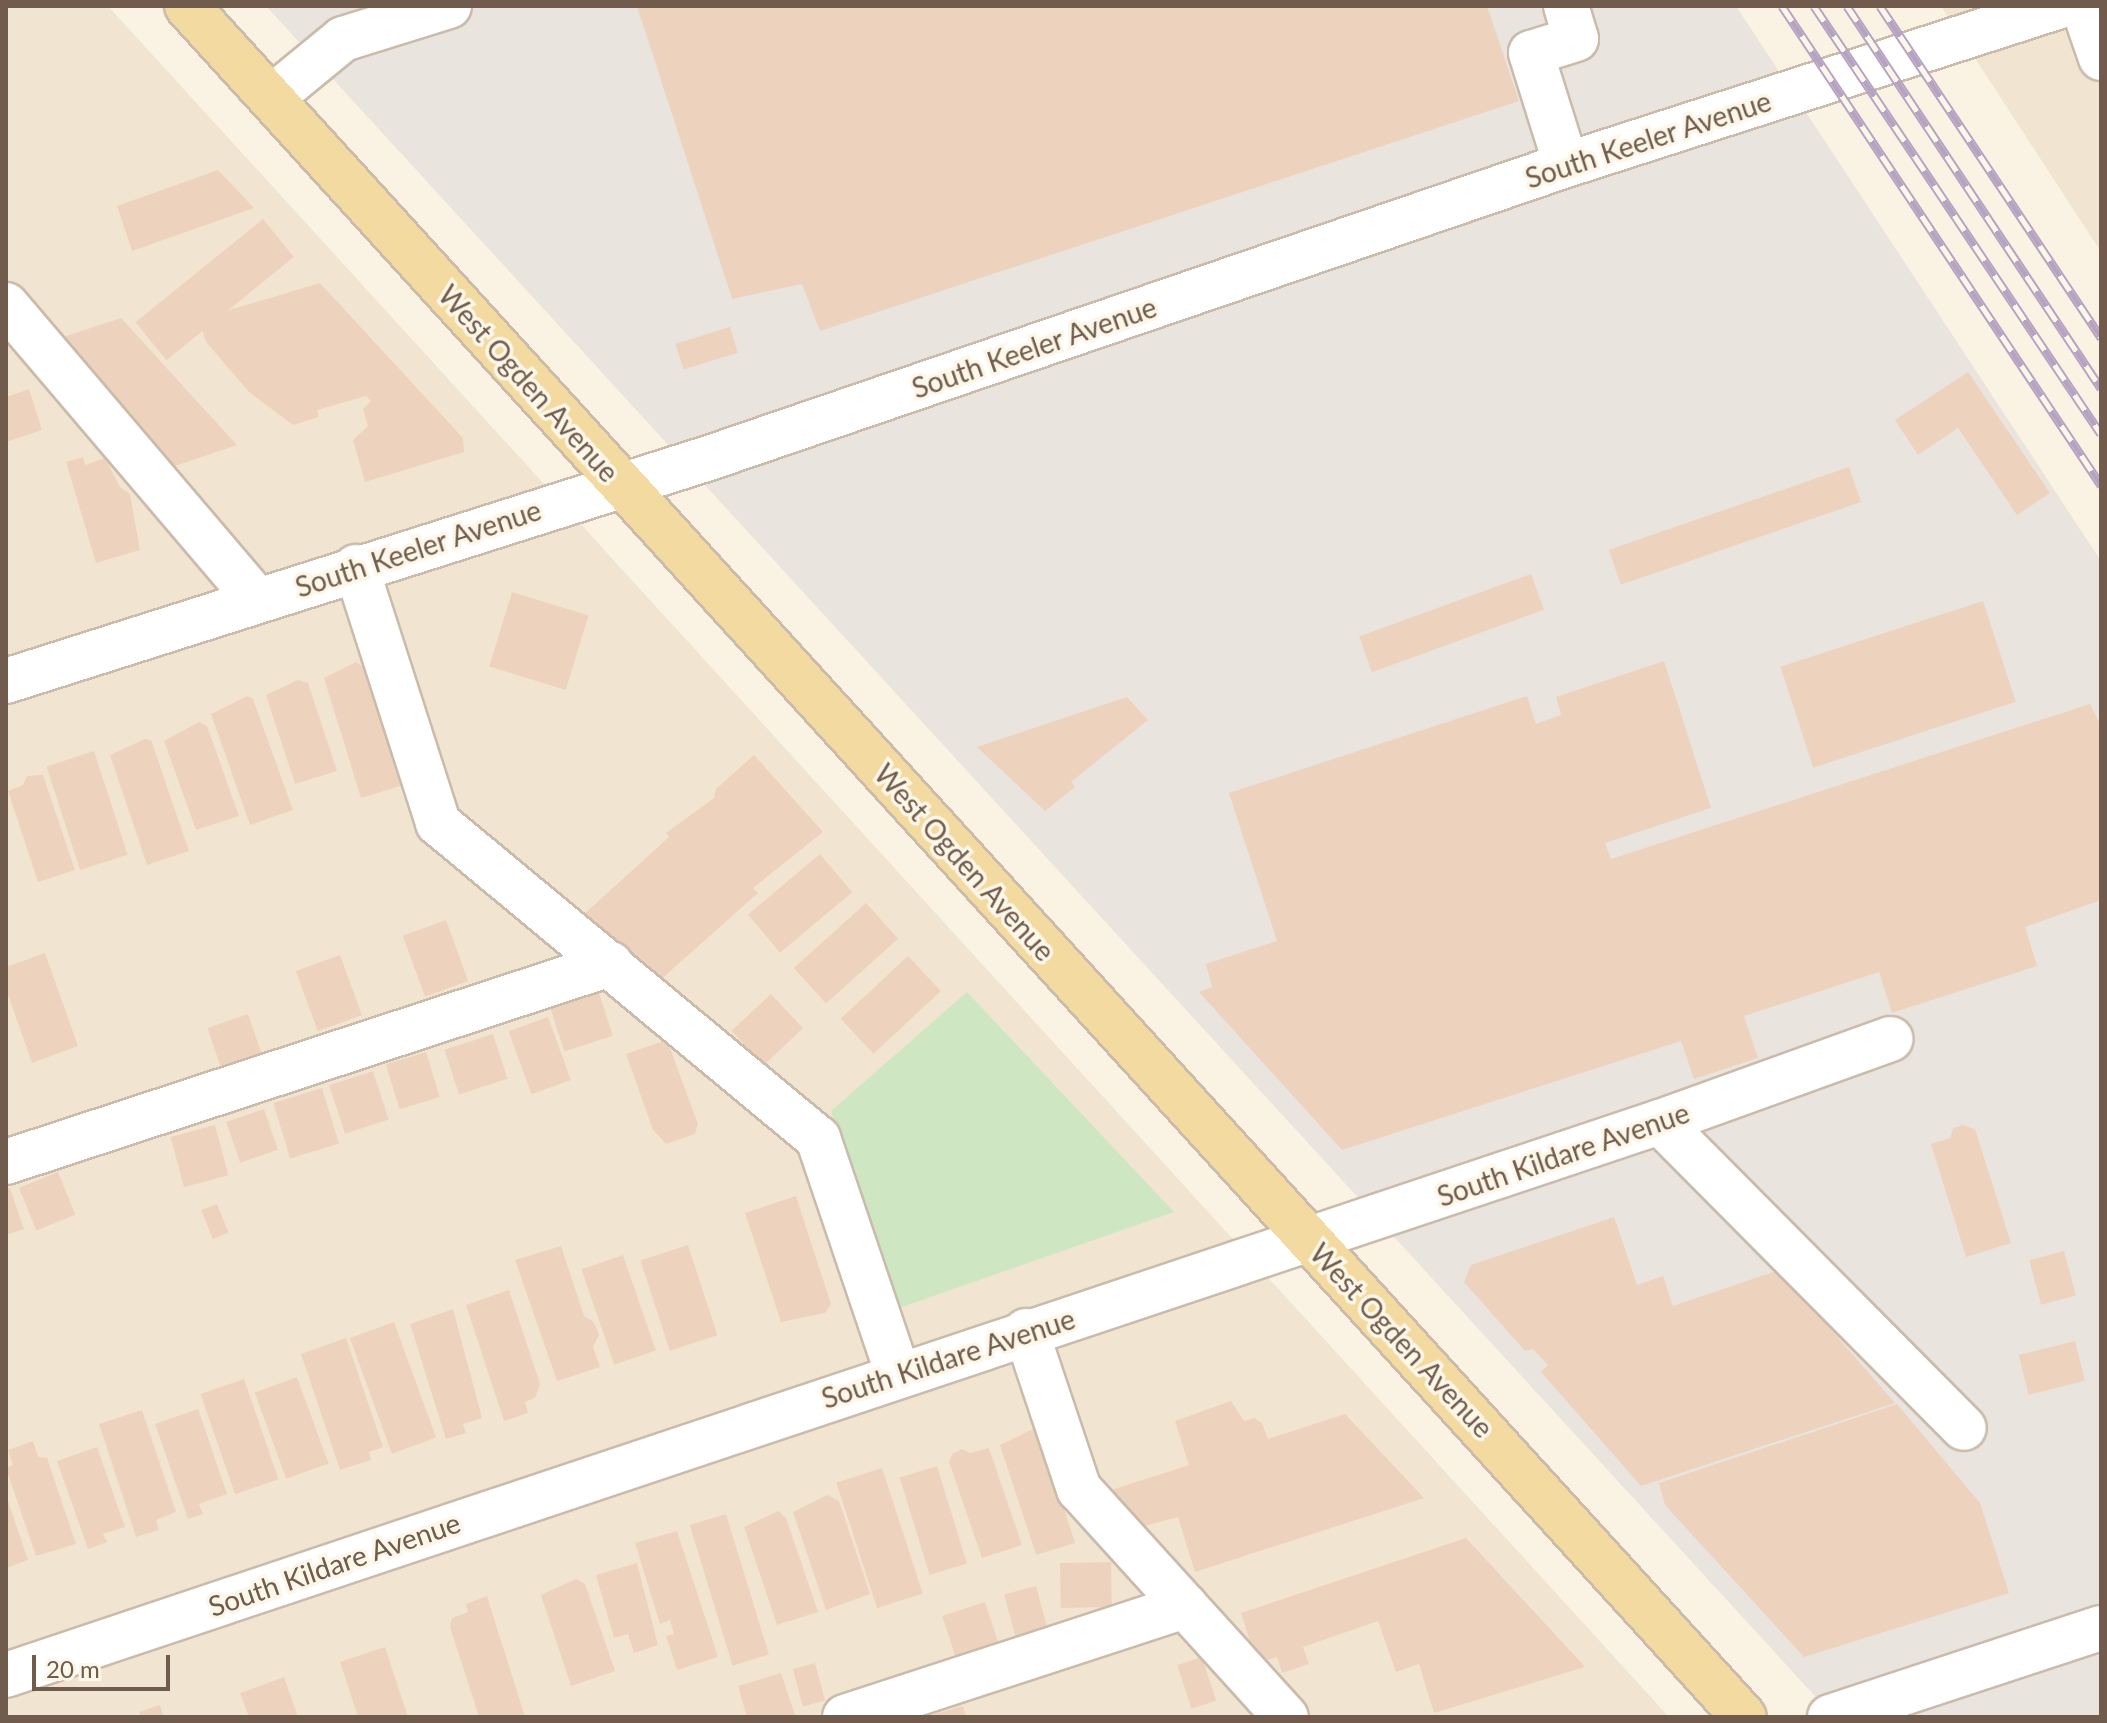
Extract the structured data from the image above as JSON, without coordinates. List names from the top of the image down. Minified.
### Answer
{"streets":{"main road":["West Ogden Avenue"],"street":["South Keeler Avenue","South Kildare Avenue"]},"crossings":[["South Keeler Avenue","West Ogden Avenue"],["West Ogden Avenue","South Kildare Avenue"]],"scale_bar":"20 m"}
